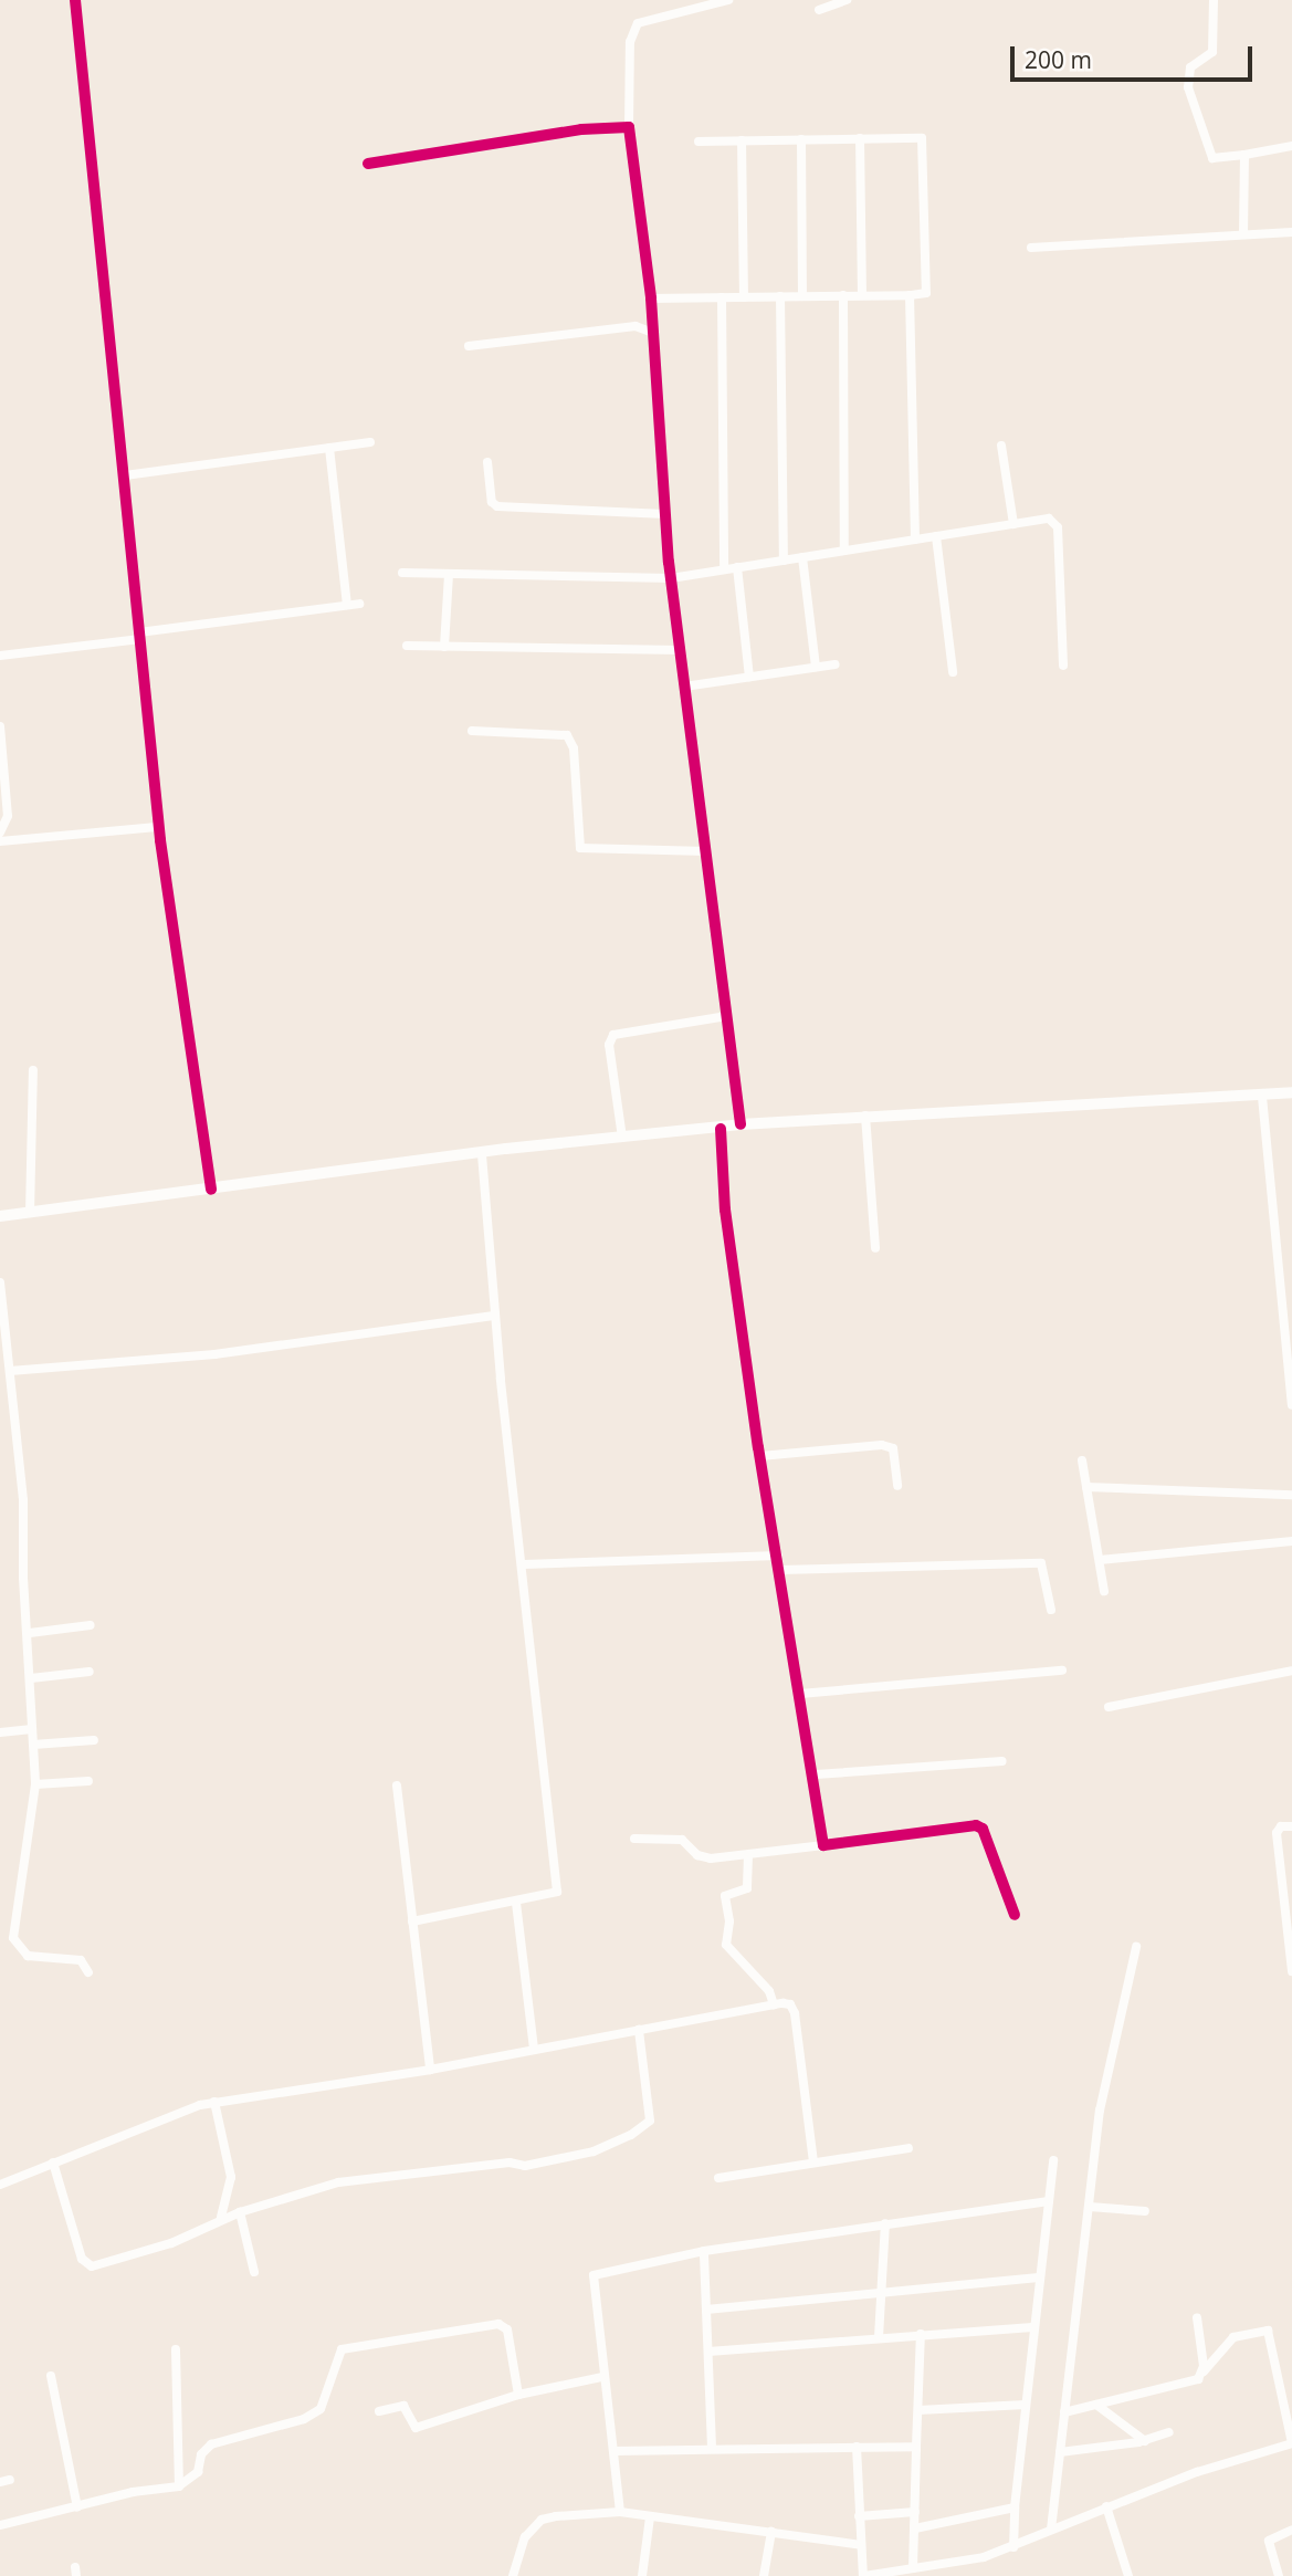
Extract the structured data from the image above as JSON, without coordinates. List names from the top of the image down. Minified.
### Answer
{"scale_bar":"200 m"}
